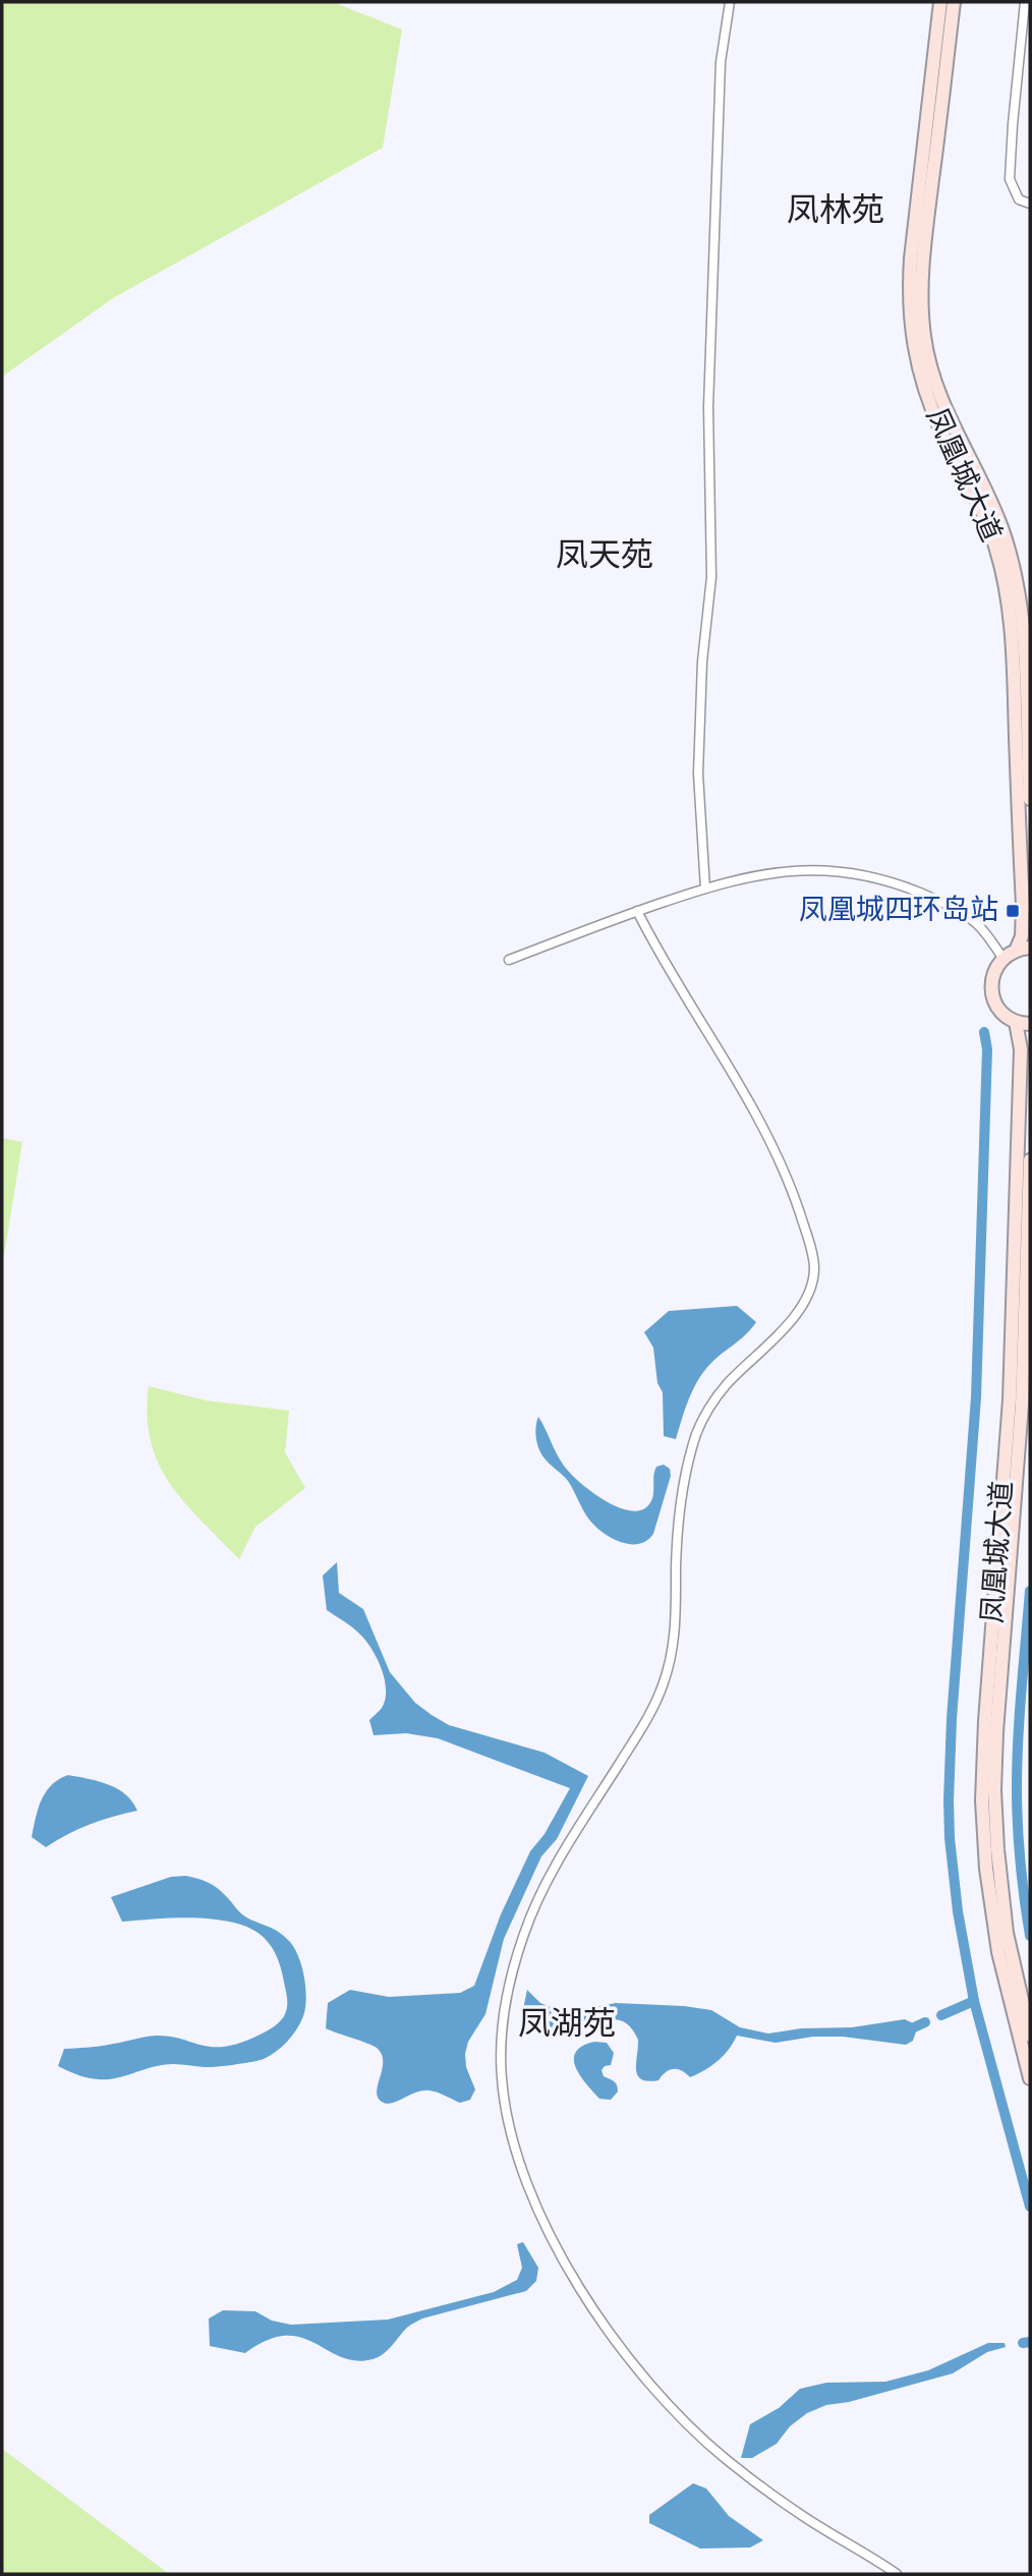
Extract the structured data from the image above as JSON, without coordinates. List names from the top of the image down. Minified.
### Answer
{"streets":{"main road":["凤凰城大道"]},"districts":["凤林苑","凤天苑","凤湖苑"],"places":{"transit":["凤凰城四环岛站"]}}
